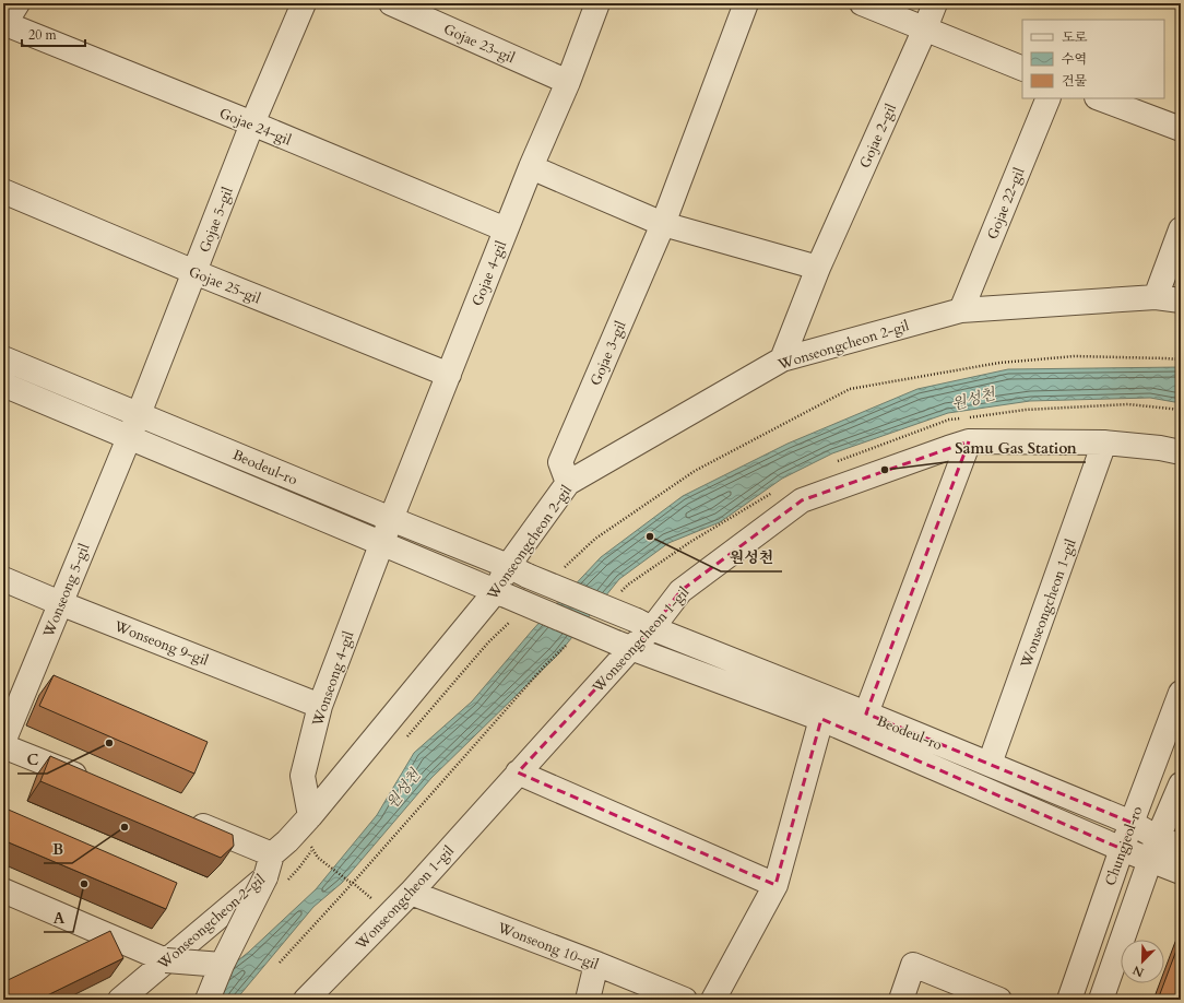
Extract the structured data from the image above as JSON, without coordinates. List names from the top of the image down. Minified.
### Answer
{"streets":{"street":["Gojae 23-gil","Gojae 24-gil","Gojae 2-gil","Gojae 22-gil","Gojae 5-gil","Gojae 4-gil","Gojae 25-gil","Wonseongcheon 2-gil","Gojae 3-gil","Beodeul-ro","Wonseong 5-gil","Wonseongcheon 1-gil","Wonseong 9-gil","Wonseong 4-gil","Chungjeol-ro","Wonseong 10-gil"]},"crossings":[["Gojae 23-gil","Gojae 4-gil"],["Gojae 24-gil","Gojae 5-gil"],["Gojae 24-gil","Gojae 4-gil"],["Gojae 2-gil","Wonseongcheon 2-gil"],["Gojae 22-gil","Wonseongcheon 2-gil"],["Gojae 5-gil","Gojae 25-gil"],["Gojae 5-gil","Beodeul-ro"],["Gojae 5-gil","Wonseong 5-gil"],["Gojae 4-gil","Gojae 25-gil"],["Gojae 4-gil","Beodeul-ro"],["Gojae 4-gil","Wonseong 4-gil"],["Wonseongcheon 2-gil","Gojae 3-gil"],["Wonseongcheon 2-gil","Beodeul-ro"],["Wonseongcheon 2-gil","Wonseong 4-gil"],["Beodeul-ro","Wonseong 5-gil"],["Beodeul-ro","Wonseongcheon 1-gil"],["Beodeul-ro","Wonseong 4-gil"],["Beodeul-ro","Chungjeol-ro"],["Wonseong 5-gil","Wonseong 9-gil"],["Wonseongcheon 1-gil","Wonseong 10-gil"],["Wonseong 9-gil","Wonseong 4-gil"]],"water":["원성천"],"places":["Samu Gas Station","원성천","C","B","A"],"legend":["도로","수역","건물"],"scale_bar":"20 m","north":"bottom left"}
